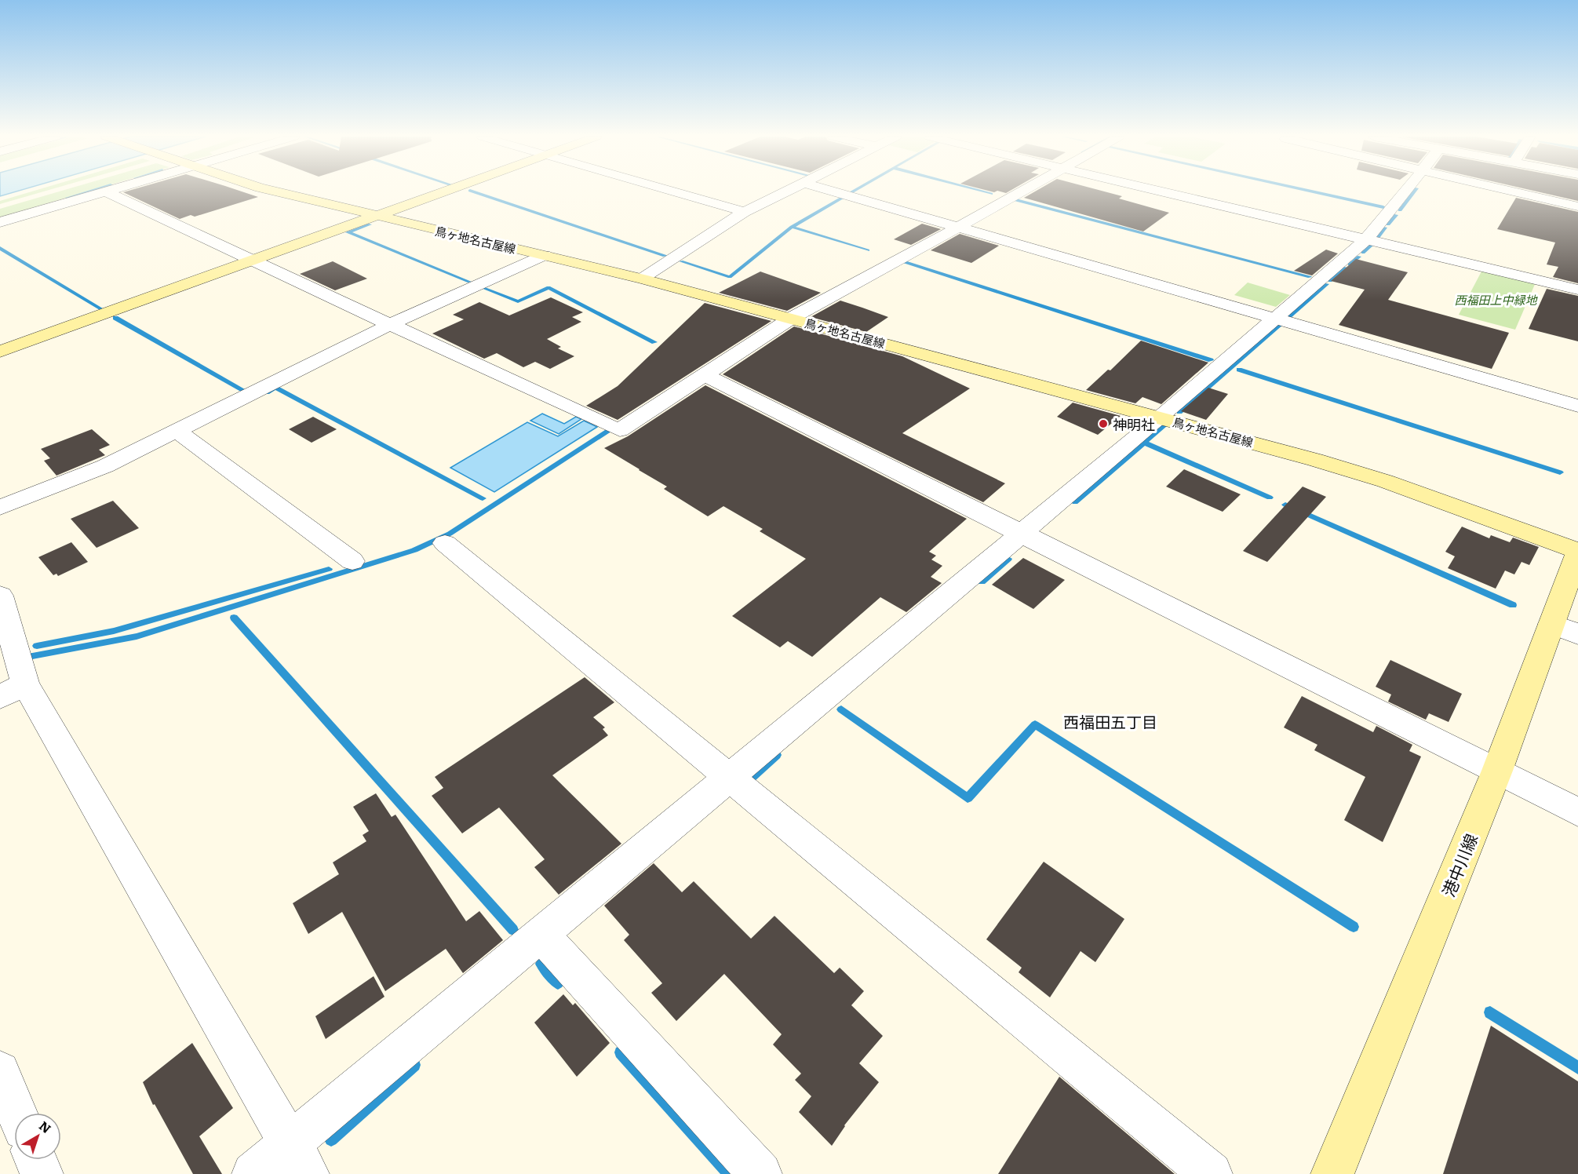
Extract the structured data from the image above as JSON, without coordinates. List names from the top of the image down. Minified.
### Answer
{"streets":{"main road":["鳥ヶ地名古屋線","港中川線"]},"crossings":[["鳥ヶ地名古屋線","港中川線"]],"districts":["西福田五丁目"],"parks":["西福田上中緑地"],"places":["神明社"],"north":"top right"}
